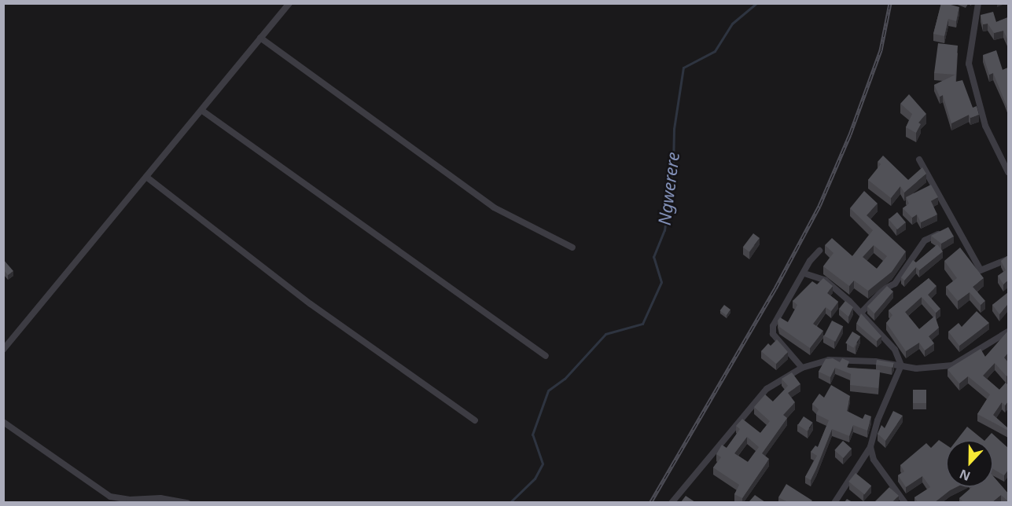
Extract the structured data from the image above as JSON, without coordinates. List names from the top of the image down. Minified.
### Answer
{"water":["Ngwerere"],"north":"bottom"}
